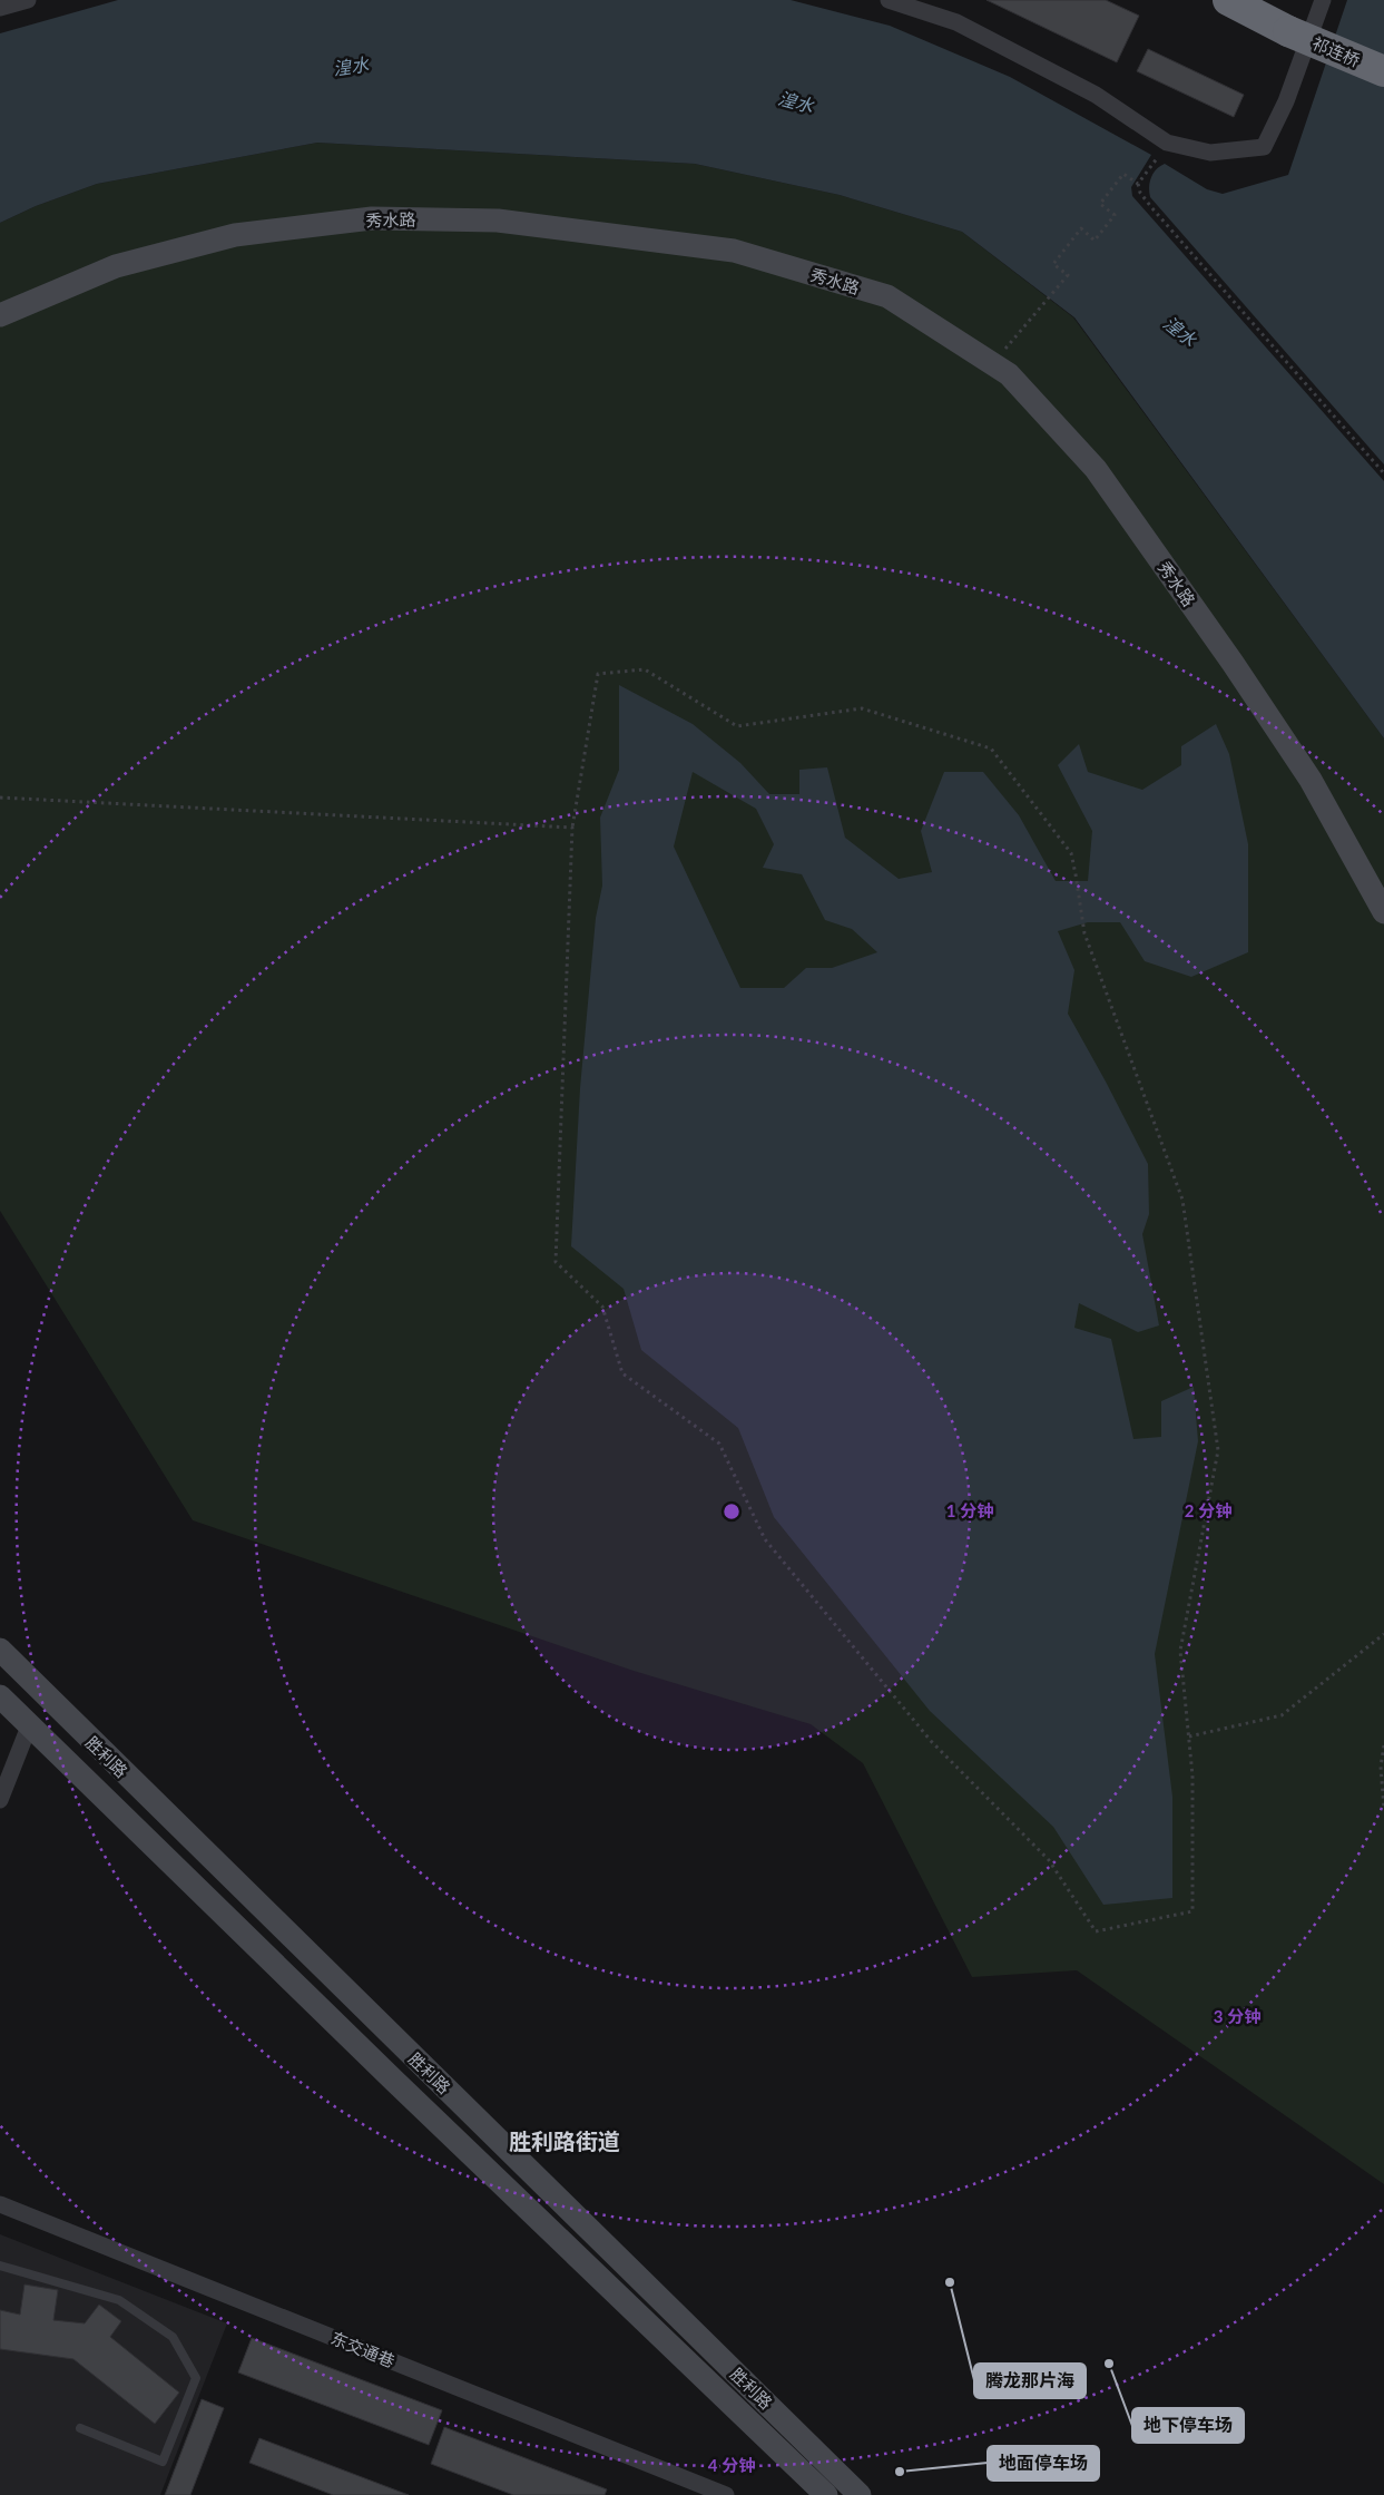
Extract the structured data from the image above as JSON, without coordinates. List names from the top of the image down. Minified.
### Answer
{"streets":{"highway":["祁连桥"],"main road":["秀水路","胜利路"],"street":["东交通巷"]},"districts":["胜利路街道"],"water":["湟水"],"places":["腾龙那片海","地下停车场","地面停车场"],"rings":["1 分钟","2 分钟","3 分钟","4 分钟"]}
